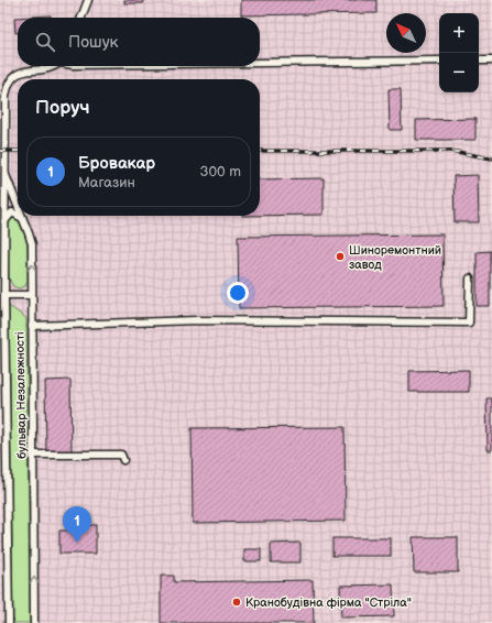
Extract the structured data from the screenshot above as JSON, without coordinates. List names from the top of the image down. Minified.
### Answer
{"streets":{"street":["бульвар Незалежності"]},"places":["Шиноремонтний завод","Кранобудівна фірма \"Стріла\""],"north":"top left","page":{"map_buttons":["+","−"],"search":"Пошук","heading":"Поруч","list":[{"mark":"1","name":"Бровакар","note":"Магазин","value":"300 m"}],"pins":"1"}}
